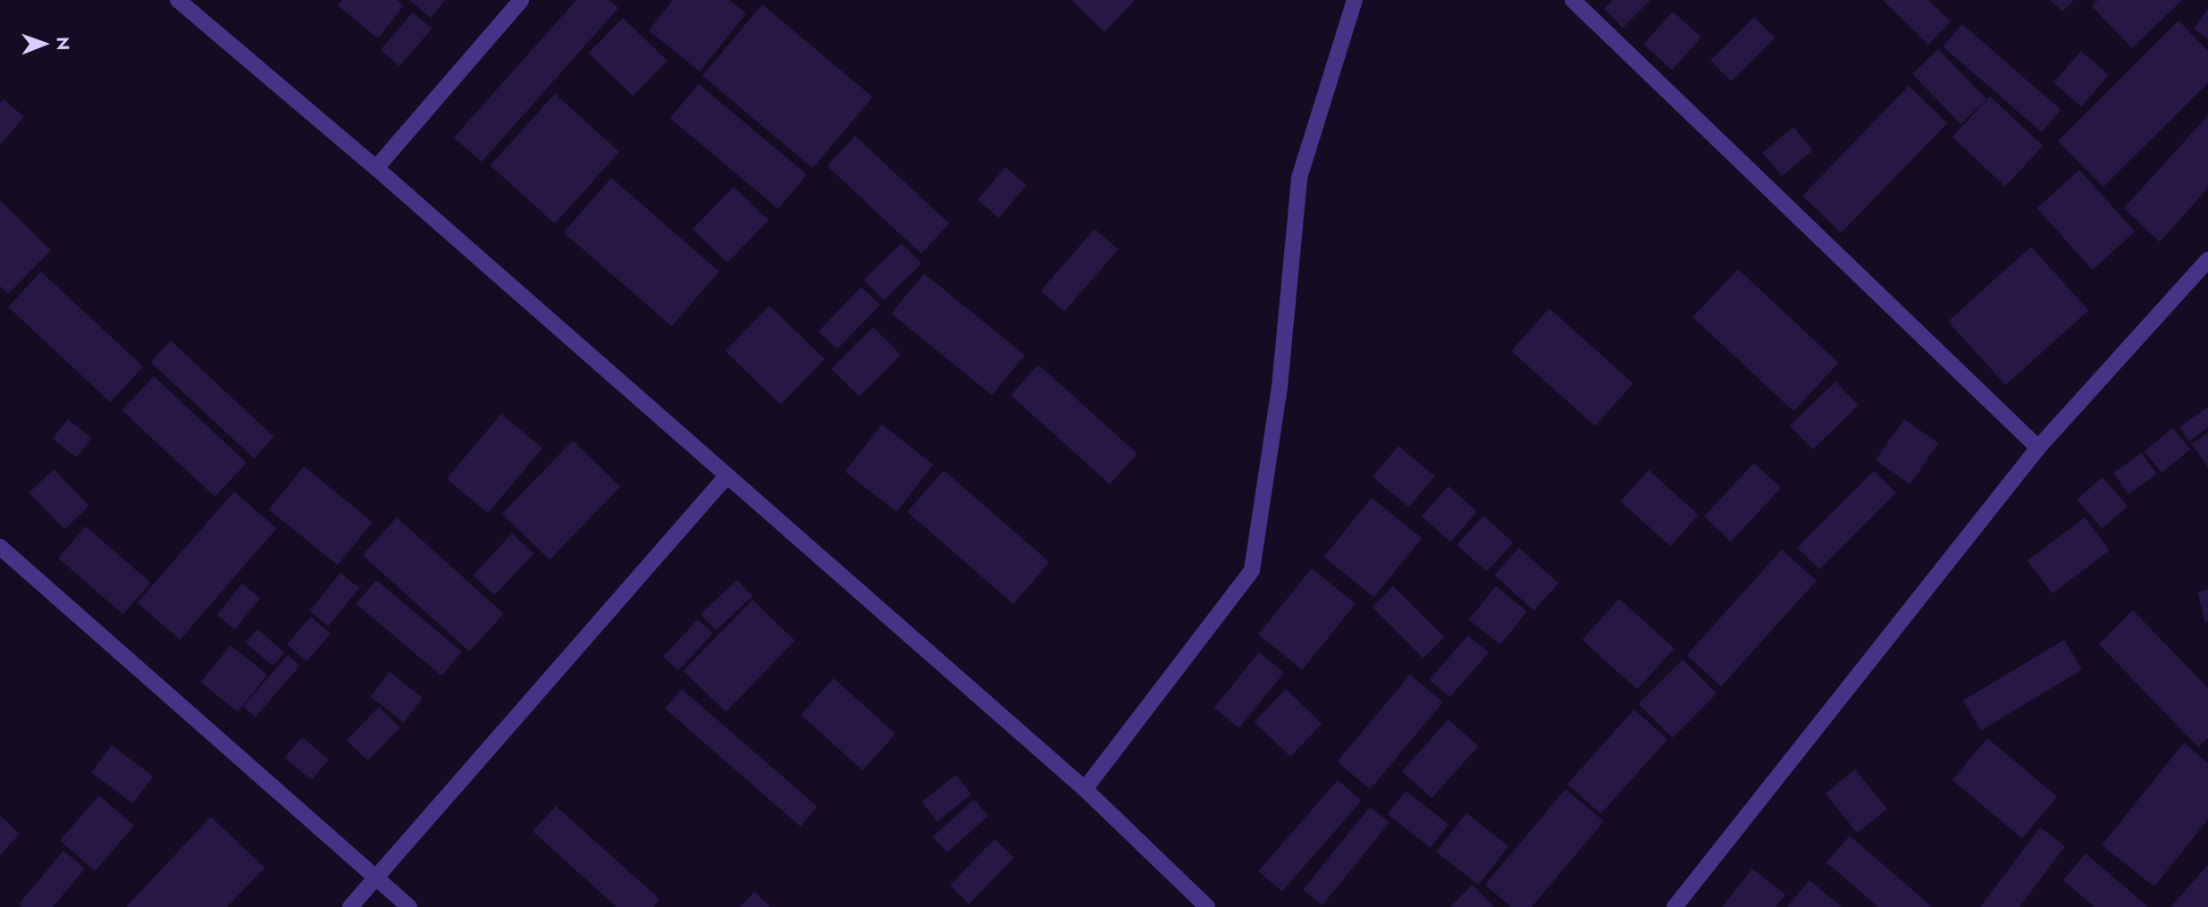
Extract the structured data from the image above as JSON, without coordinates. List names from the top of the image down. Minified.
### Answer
{"north":"right"}
